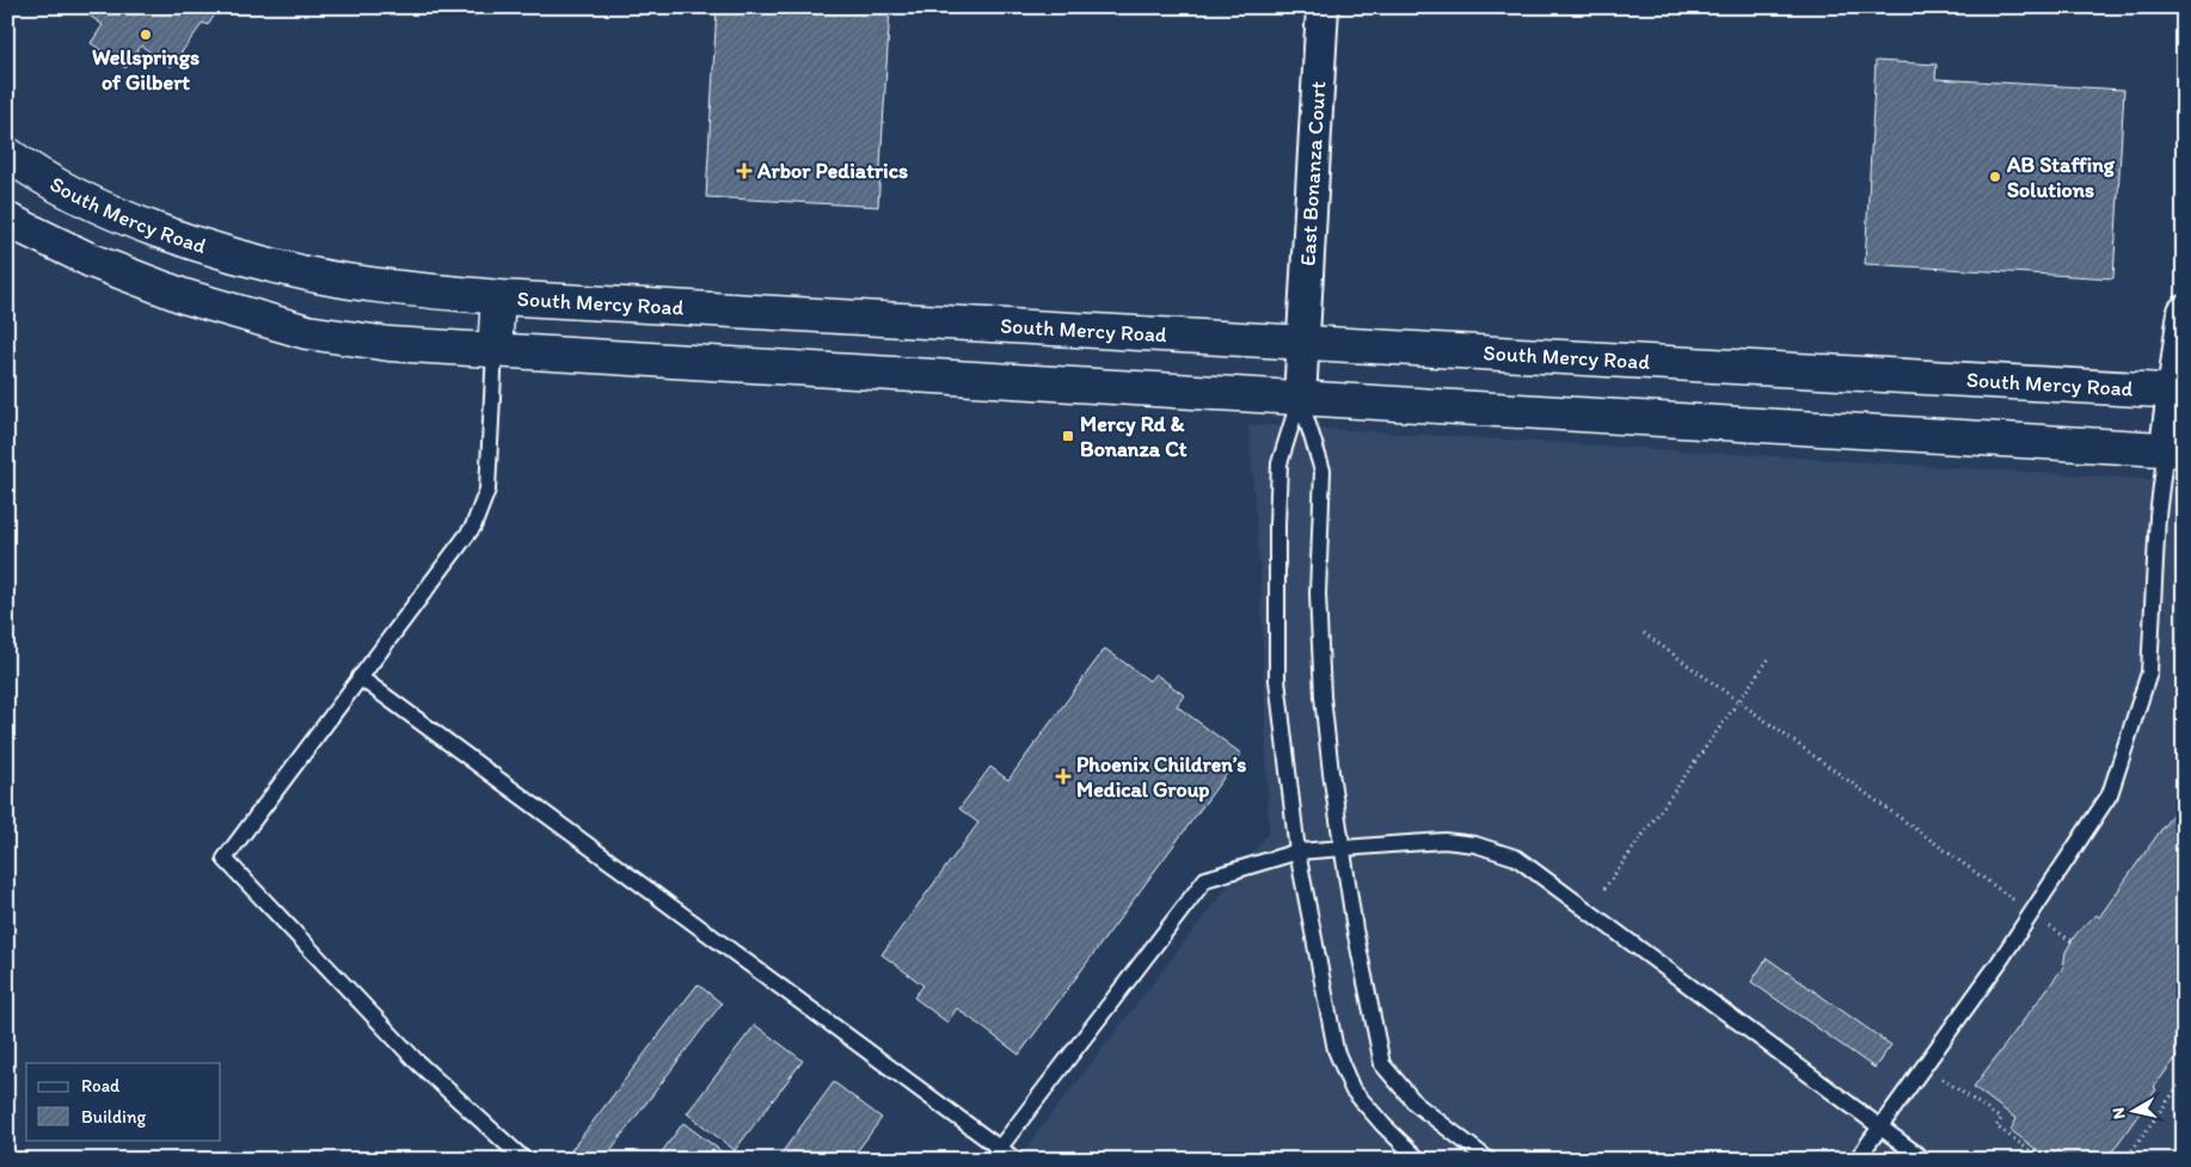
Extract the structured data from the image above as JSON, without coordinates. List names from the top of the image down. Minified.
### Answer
{"streets":{"main road":["South Mercy Road"],"street":["East Bonanza Court"]},"crossings":[["East Bonanza Court","South Mercy Road"]],"places":{"other":["Wellsprings of Gilbert","AB Staffing Solutions"],"health":["Arbor Pediatrics","Phoenix Children’s Medical Group"],"transit":["Mercy Rd & Bonanza Ct"]},"legend":["Road","Building"],"north":"left"}
